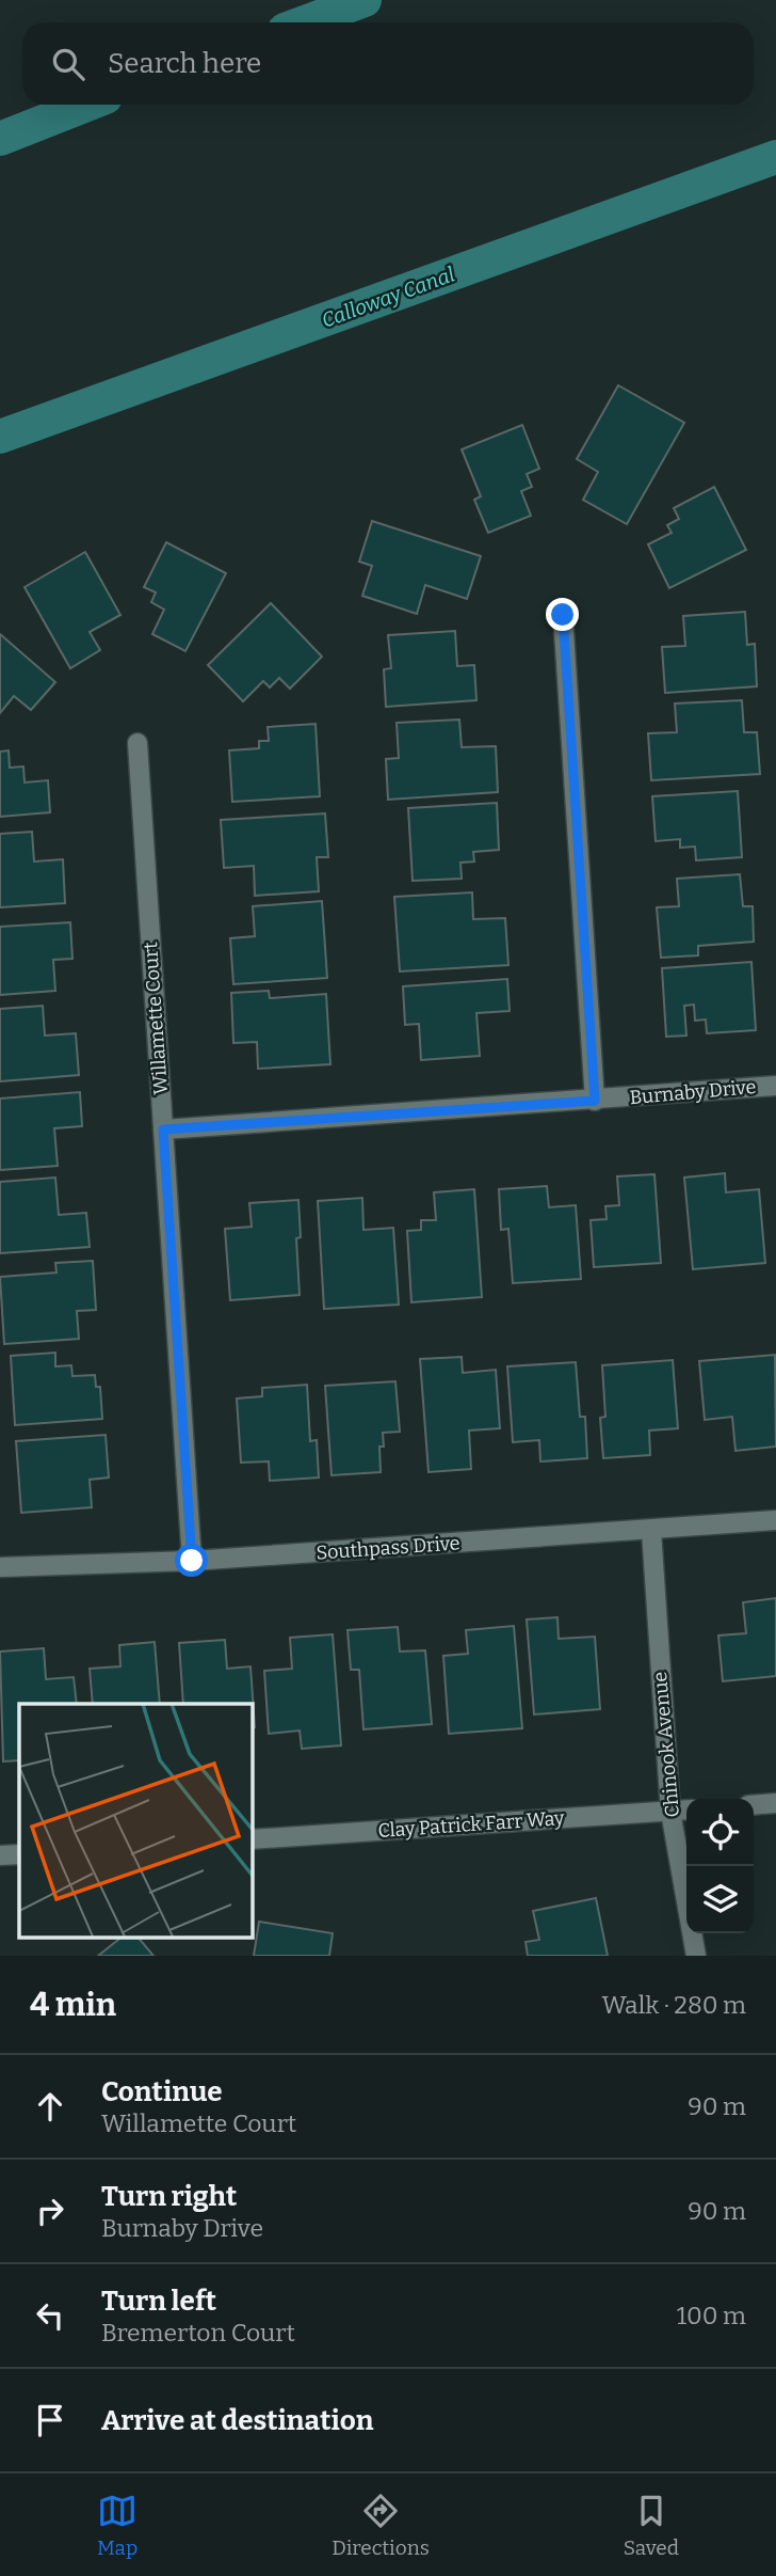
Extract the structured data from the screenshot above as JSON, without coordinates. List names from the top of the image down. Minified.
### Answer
{"streets":{"street":["Willamette Court","Burnaby Drive","Southpass Drive","Chinook Avenue","Clay Patrick Farr Way"]},"crossings":[["Willamette Court","Burnaby Drive"],["Willamette Court","Southpass Drive"],["Southpass Drive","Chinook Avenue"],["Chinook Avenue","Clay Patrick Farr Way"]],"water":["Calloway Canal"],"page":{"search":"Search here","heading":["4 min","Walk · 280 m"],"list":[["Continue","Willamette Court","90 m"],["Turn right","Burnaby Drive","90 m"],["Turn left","Bremerton Court","100 m"],"Arrive at destination"],"nav":["Map","Directions","Saved"]}}
